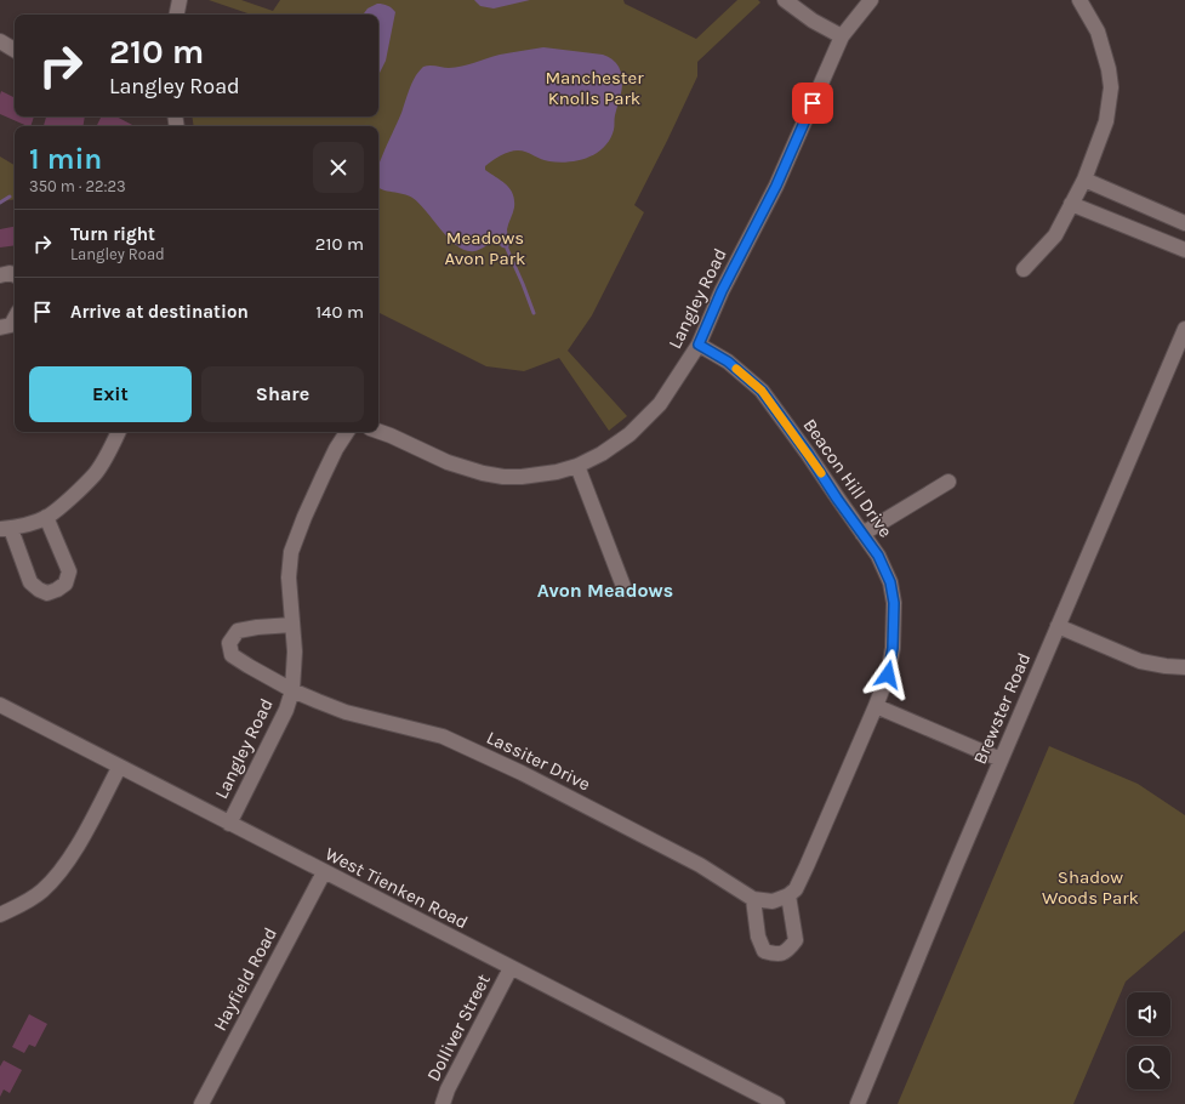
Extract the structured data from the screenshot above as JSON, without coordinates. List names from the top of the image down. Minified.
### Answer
{"streets":{"street":["Langley Road","Beacon Hill Drive","Brewster Road","Lassiter Drive","West Tienken Road","Hayfield Road","Dolliver Street"]},"crossings":[["Langley Road","Beacon Hill Drive"],["Langley Road","Lassiter Drive"],["Langley Road","West Tienken Road"],["West Tienken Road","Hayfield Road"],["West Tienken Road","Dolliver Street"]],"districts":["Avon Meadows"],"parks":["Manchester Knolls Park","Meadows Avon Park","Shadow Woods Park"],"page":{"turn":["210 m","Langley Road"],"heading":["1 min","350 m · 22:23"],"list":[{"name":"Turn right","note":"Langley Road","value":"210 m"},{"name":"Arrive at destination","value":"140 m"}],"buttons":["Exit","Share"]}}
